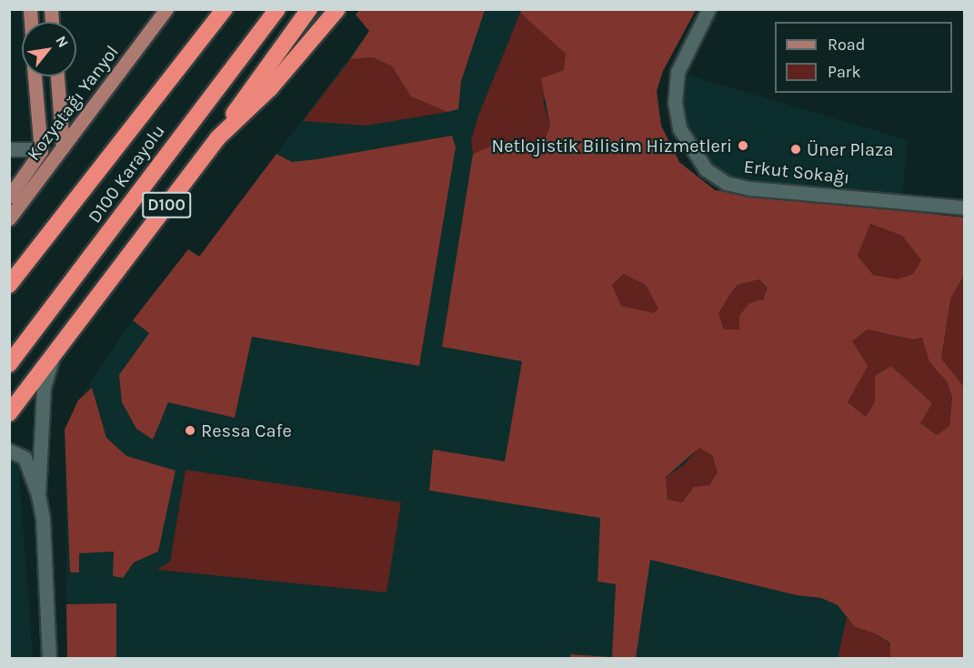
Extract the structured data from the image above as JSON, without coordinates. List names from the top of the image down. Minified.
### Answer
{"streets":{"highway":["D100 Karayolu","D100"],"main road":["Kozyatağı Yanyol"],"street":["Erkut Sokağı"]},"places":["Netlojistik Bilisim Hizmetleri","Üner Plaza","Ressa Cafe"],"legend":["Road","Park"],"north":"top right"}
